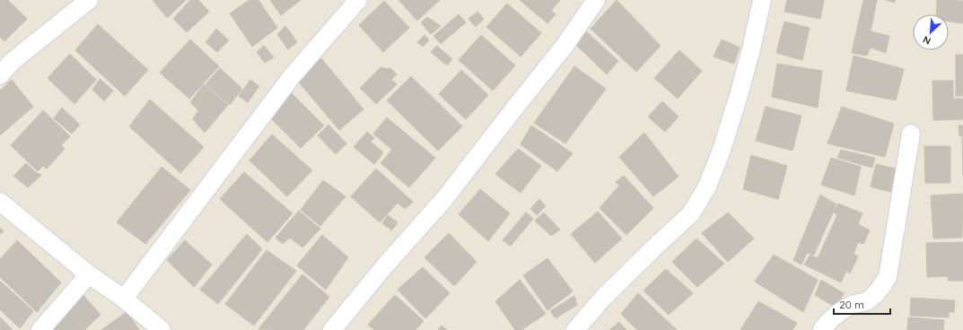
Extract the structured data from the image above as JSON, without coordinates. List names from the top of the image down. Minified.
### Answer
{"scale_bar":"20 m","north":"bottom left"}
